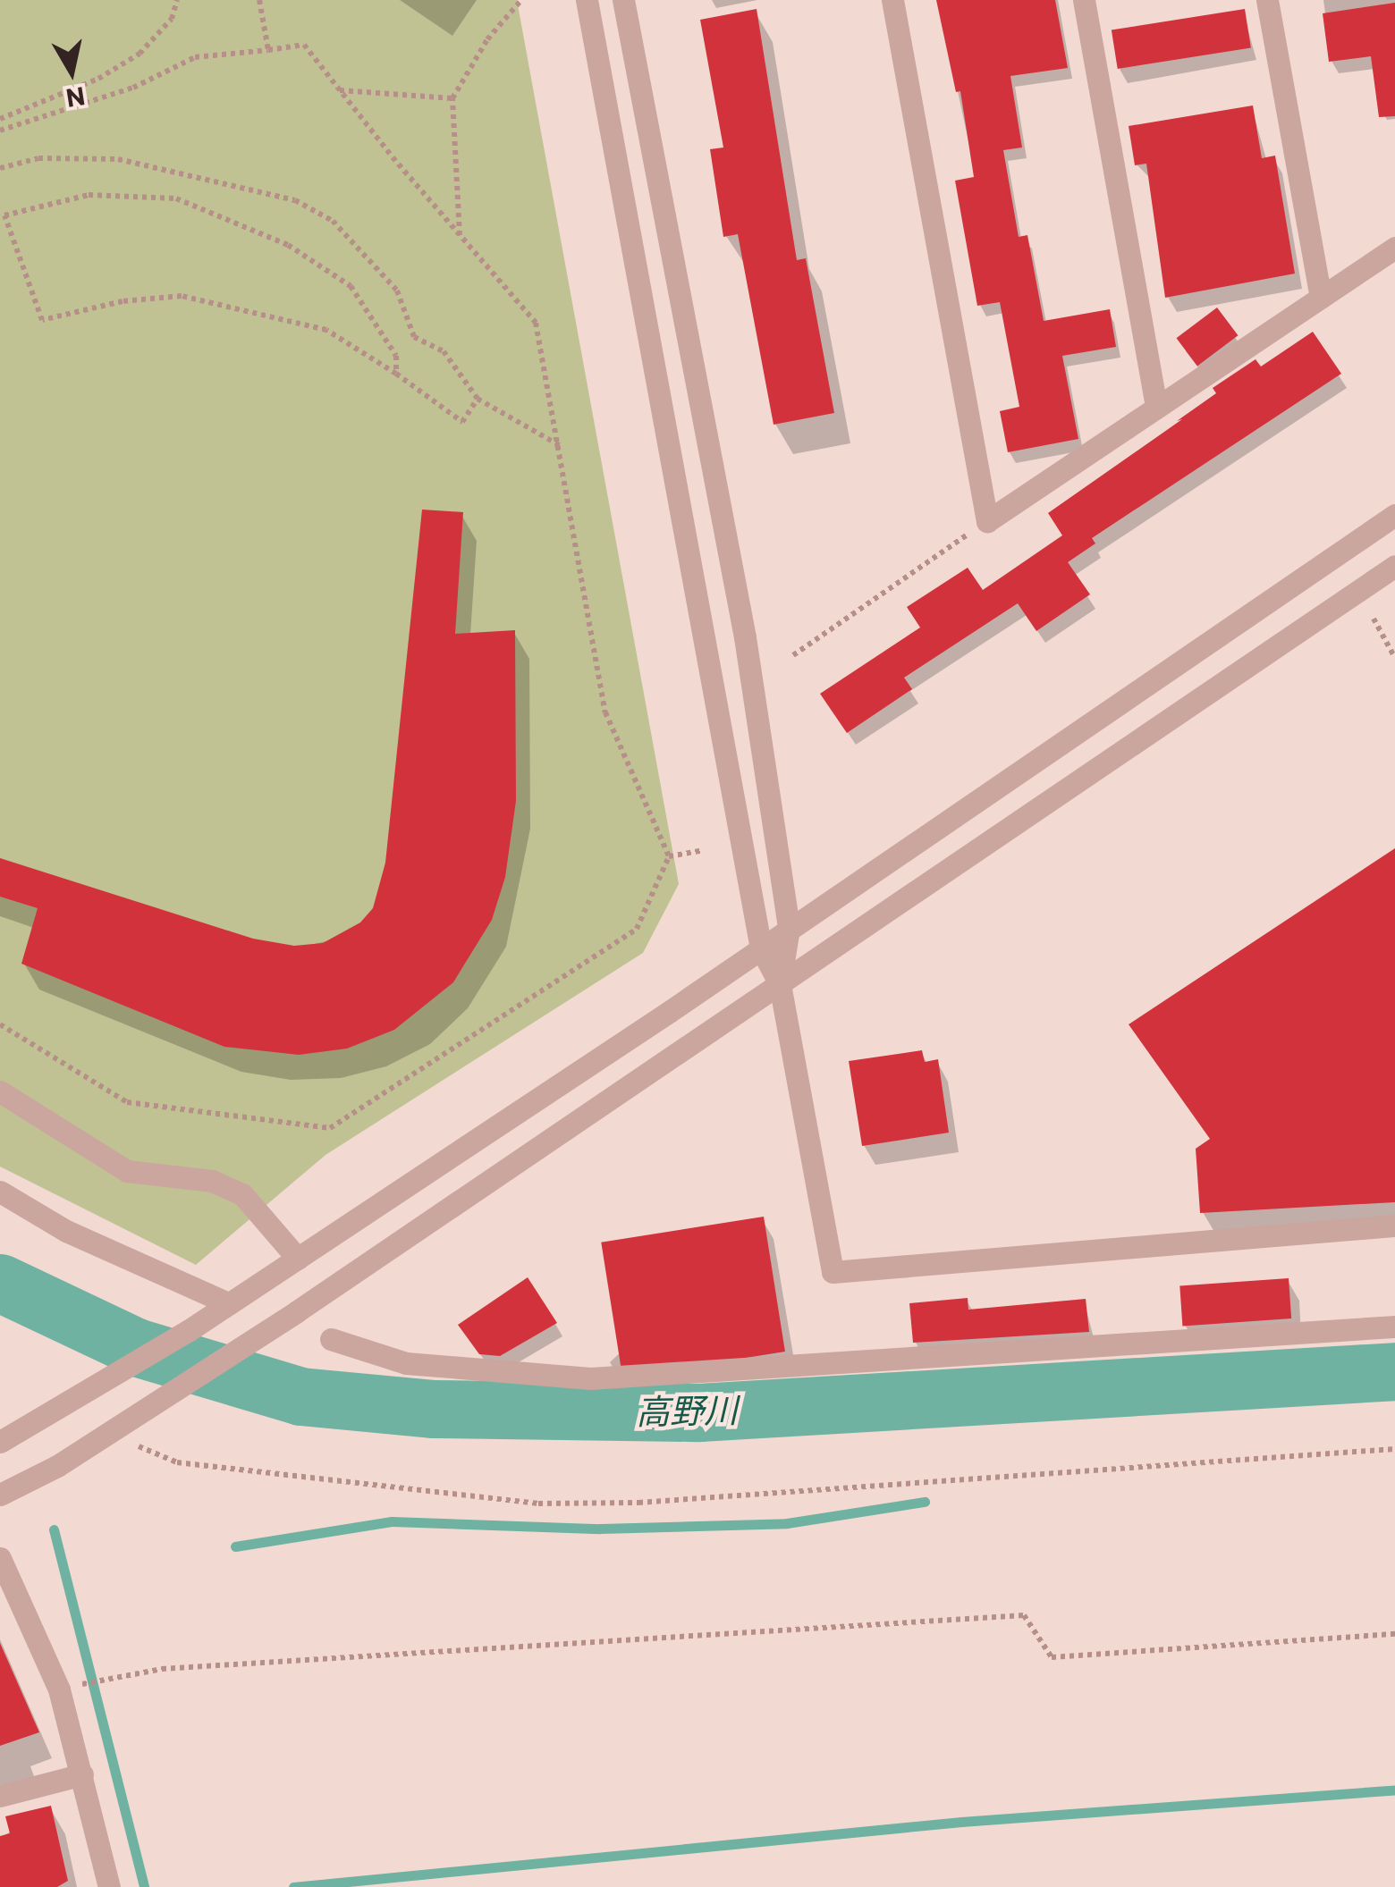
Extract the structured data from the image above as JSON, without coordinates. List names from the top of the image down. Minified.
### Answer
{"water":["高野川"],"north":"bottom"}
